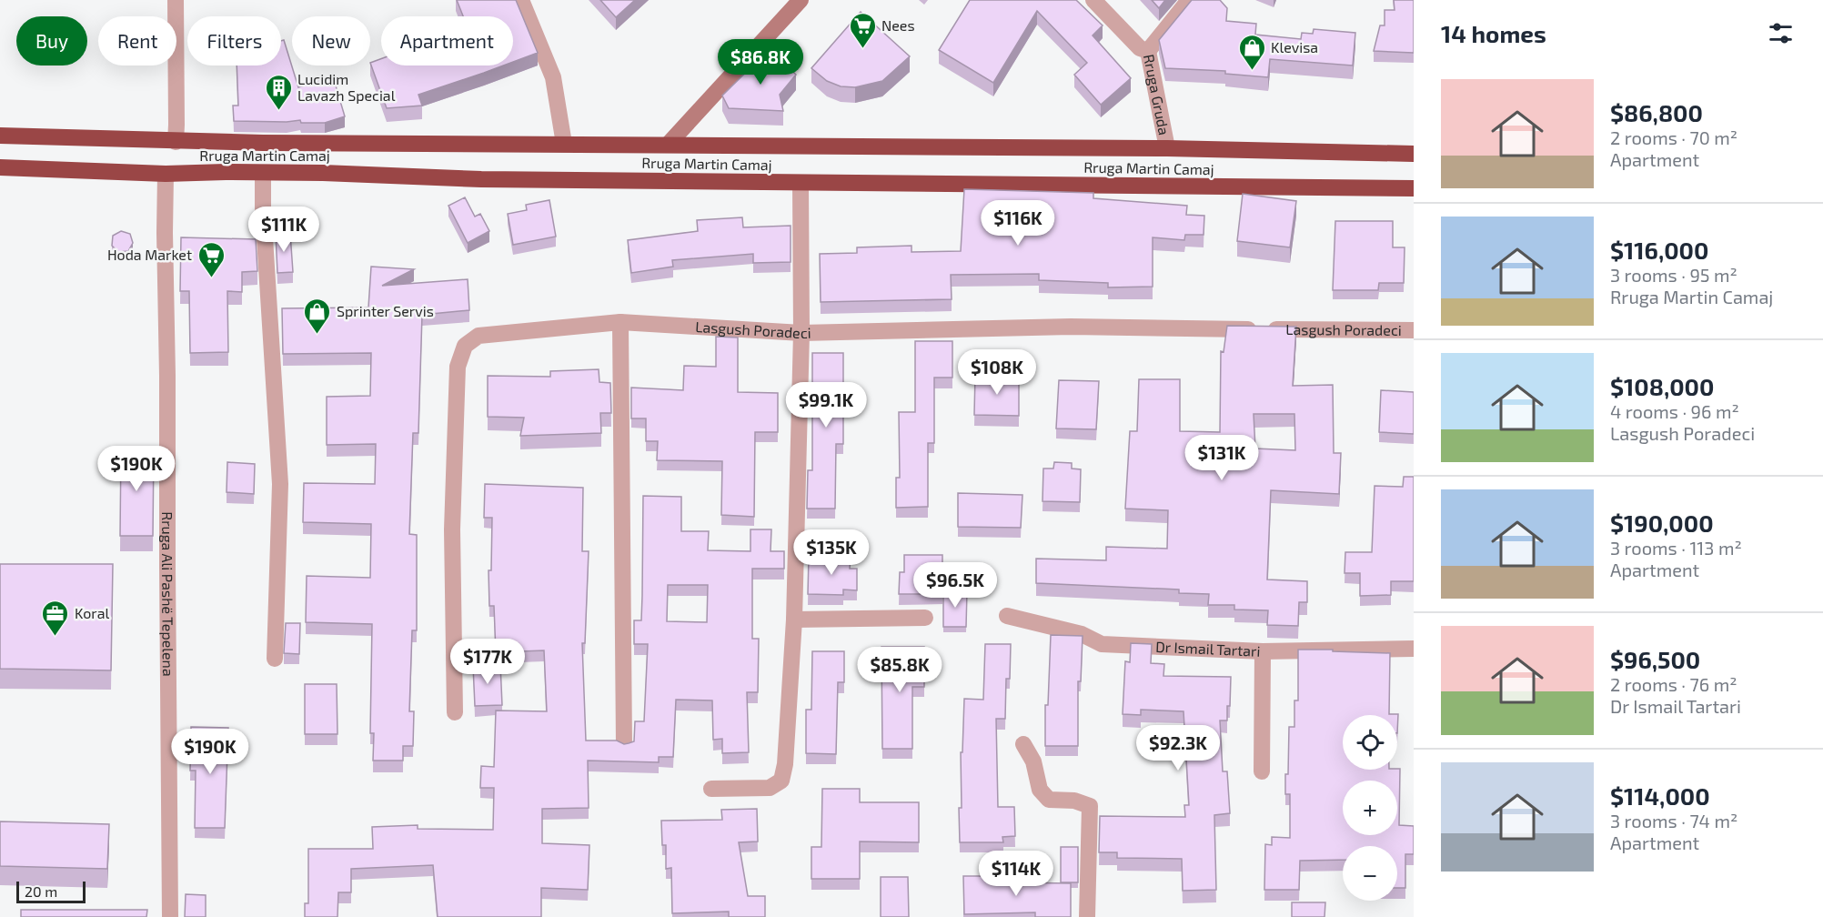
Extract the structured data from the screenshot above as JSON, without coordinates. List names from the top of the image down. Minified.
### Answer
{"streets":{"highway":["Rruga Martin Camaj"],"street":["Rruga Gruda","Lasgush Poradeci","Rruga Ali Pashë Tepelena","Dr Ismail Tartari"]},"crossings":[["Rruga Gruda","Rruga Martin Camaj"],["Rruga Martin Camaj","Rruga Ali Pashë Tepelena"]],"places":{"supermarket":["Nees","Hoda Market"],"shop":["Klevisa","Sprinter Servis"],"building":["Lucidim Lavazh Special"],"office":["Koral"]},"scale_bar":"20 m","page":{"heading":"14 homes","chip":["Buy","Rent","Filters","New","Apartment"],"price":["$86.8K","$116K","$111K","$108K","$99.1K","$131K","$190K","$135K","$96.5K","$177K","$85.8K","$92.3K","$190K","$114K"],"list":[{"name":"$86,800","note":"2 rooms · 70 m² · Apartment"},{"name":"$116,000","note":"3 rooms · 95 m² · Rruga Martin Camaj"},{"name":"$108,000","note":"4 rooms · 96 m² · Lasgush Poradeci"},{"name":"$190,000","note":"3 rooms · 113 m² · Apartment"},{"name":"$96,500","note":"2 rooms · 76 m² · Dr Ismail Tartari"},{"name":"$114,000","note":"3 rooms · 74 m² · Apartment"}],"map_buttons":["+","−"],"scale":"20 m"}}
